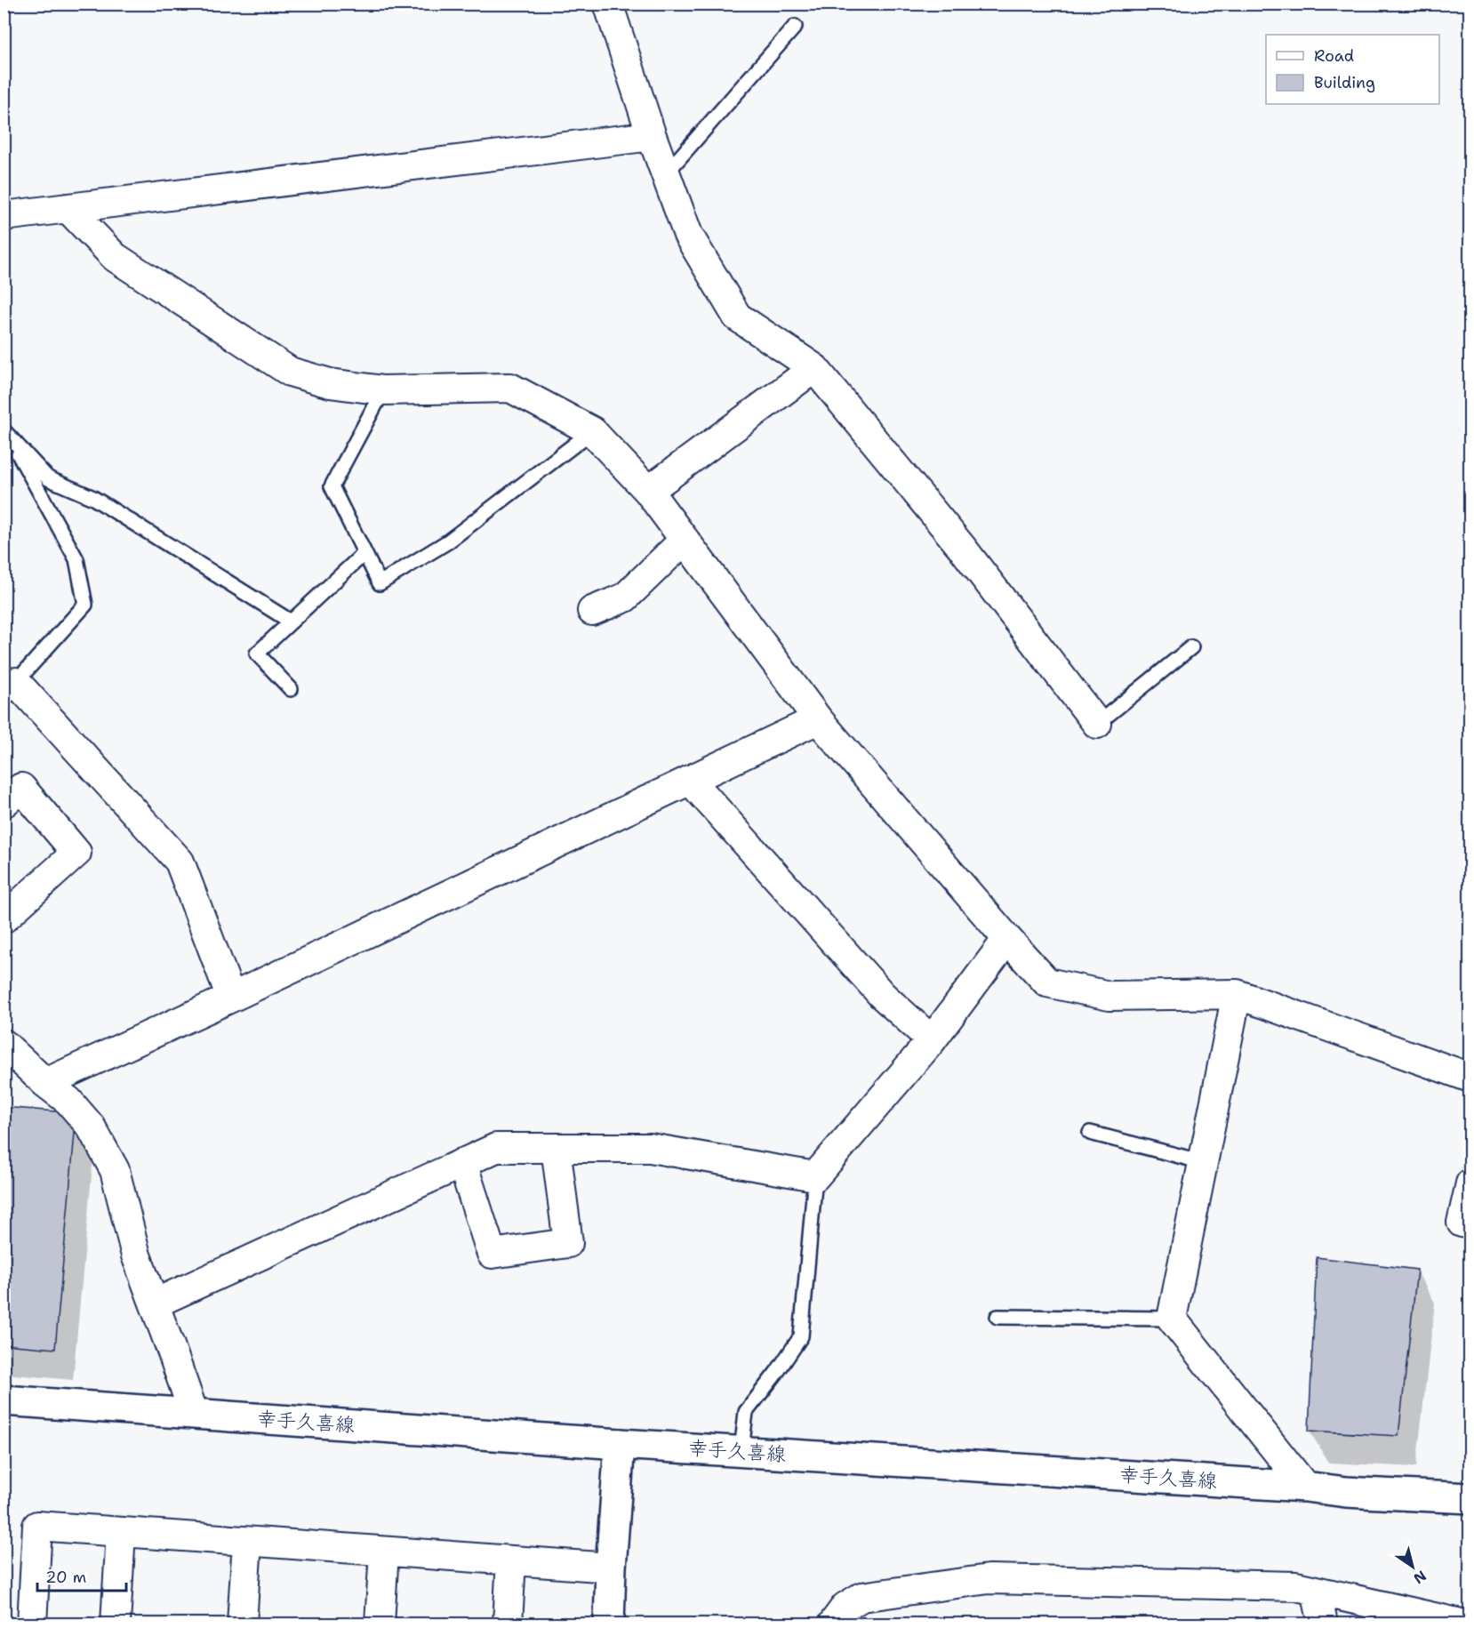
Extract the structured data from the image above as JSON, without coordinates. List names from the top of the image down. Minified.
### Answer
{"streets":{"main road":["幸手久喜線"]},"legend":["Road","Building"],"scale_bar":"20 m","north":"bottom right"}
